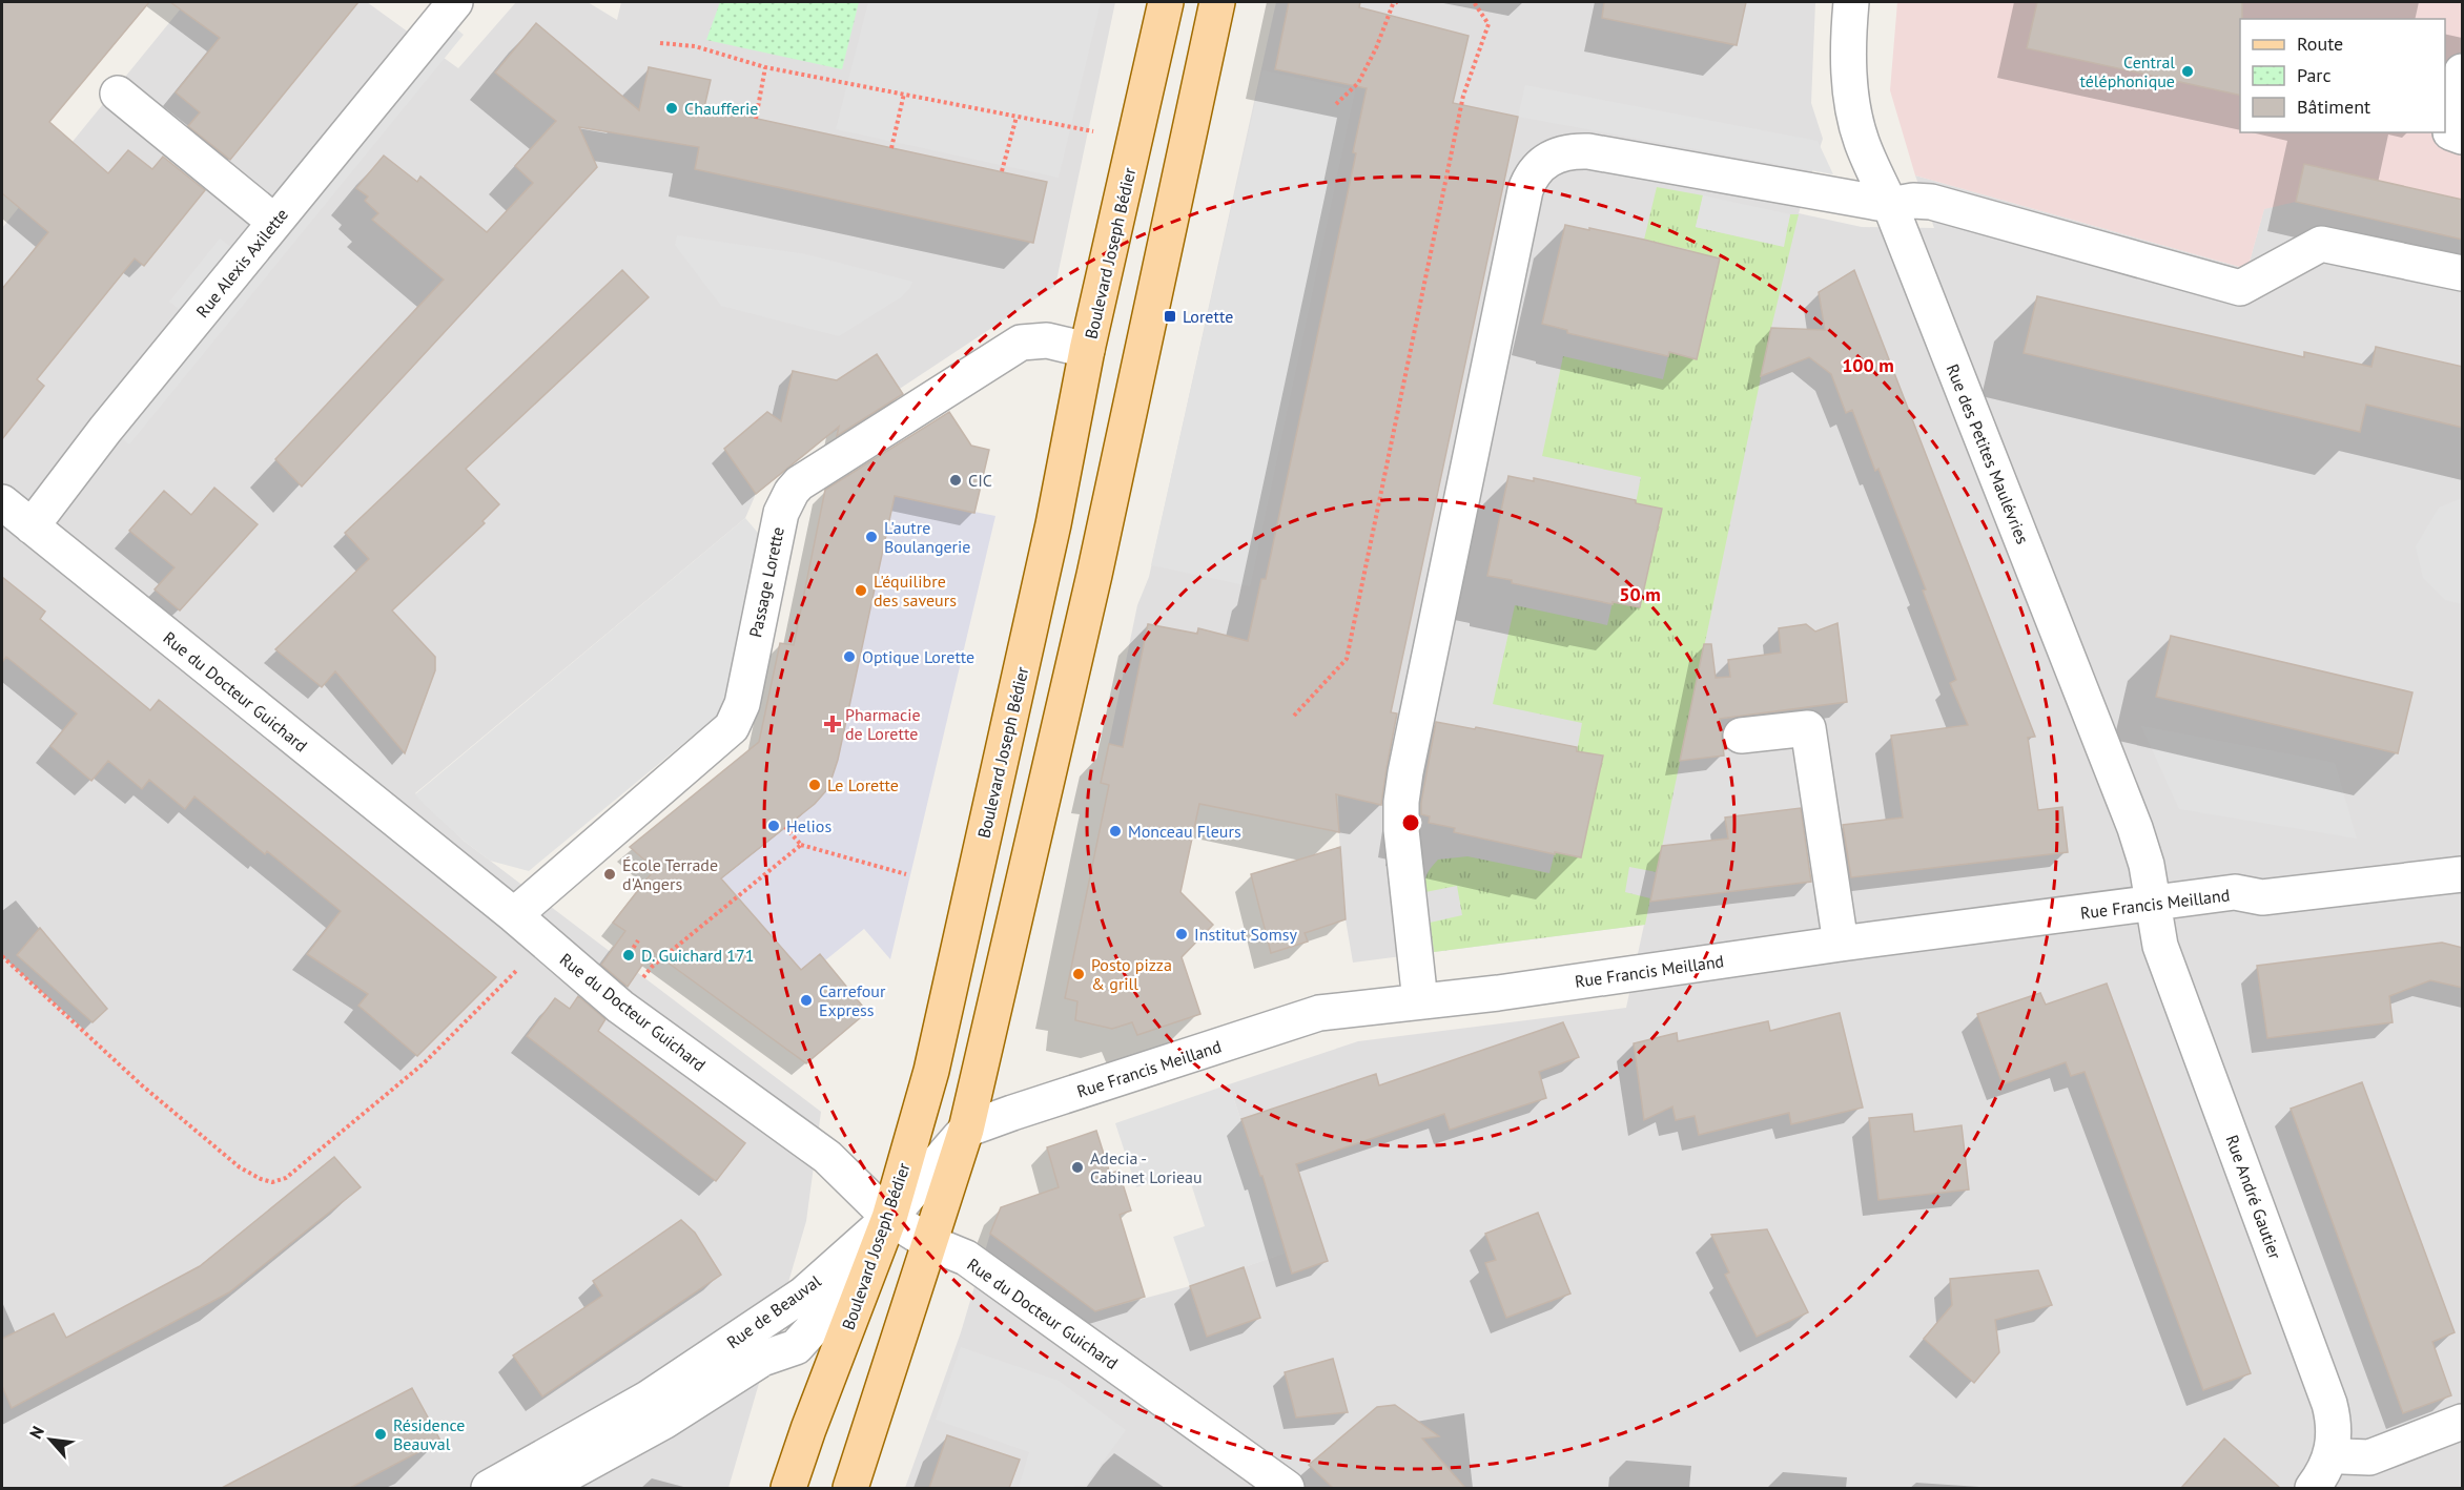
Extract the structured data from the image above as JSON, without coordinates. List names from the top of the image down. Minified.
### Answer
{"streets":{"main road":["Boulevard Joseph Bédier"],"street":["Rue Alexis Axilette","Rue des Petites Maulévries","Passage Lorette","Rue du Docteur Guichard","Rue Francis Meilland","Rue André Gautier","Rue de Beauval"]},"crossings":[["Boulevard Joseph Bédier","Passage Lorette"],["Boulevard Joseph Bédier","Rue du Docteur Guichard"],["Boulevard Joseph Bédier","Rue Francis Meilland"],["Boulevard Joseph Bédier","Rue de Beauval"],["Rue Alexis Axilette","Rue du Docteur Guichard"],["Rue des Petites Maulévries","Rue Francis Meilland"],["Rue des Petites Maulévries","Rue André Gautier"],["Passage Lorette","Rue du Docteur Guichard"],["Rue du Docteur Guichard","Rue Francis Meilland"],["Rue du Docteur Guichard","Rue de Beauval"],["Rue Francis Meilland","Rue André Gautier"],["Rue Francis Meilland","Rue de Beauval"]],"places":{"other":["Central téléphonique","Chaufferie","CIC","L'autre Boulangerie","L'équilibre des saveurs","Optique Lorette","Le Lorette","Helios","Monceau Fleurs","École Terrade d'Angers","Institut Somsy","D. Guichard 171","Posto pizza & grill","Carrefour Express","Adecia - Cabinet Lorieau","Résidence Beauval"],"transit":["Lorette"],"health":["Pharmacie de Lorette"]},"legend":["Route","Parc","Bâtiment"],"north":"top left","rings":["100 m","50 m"]}
